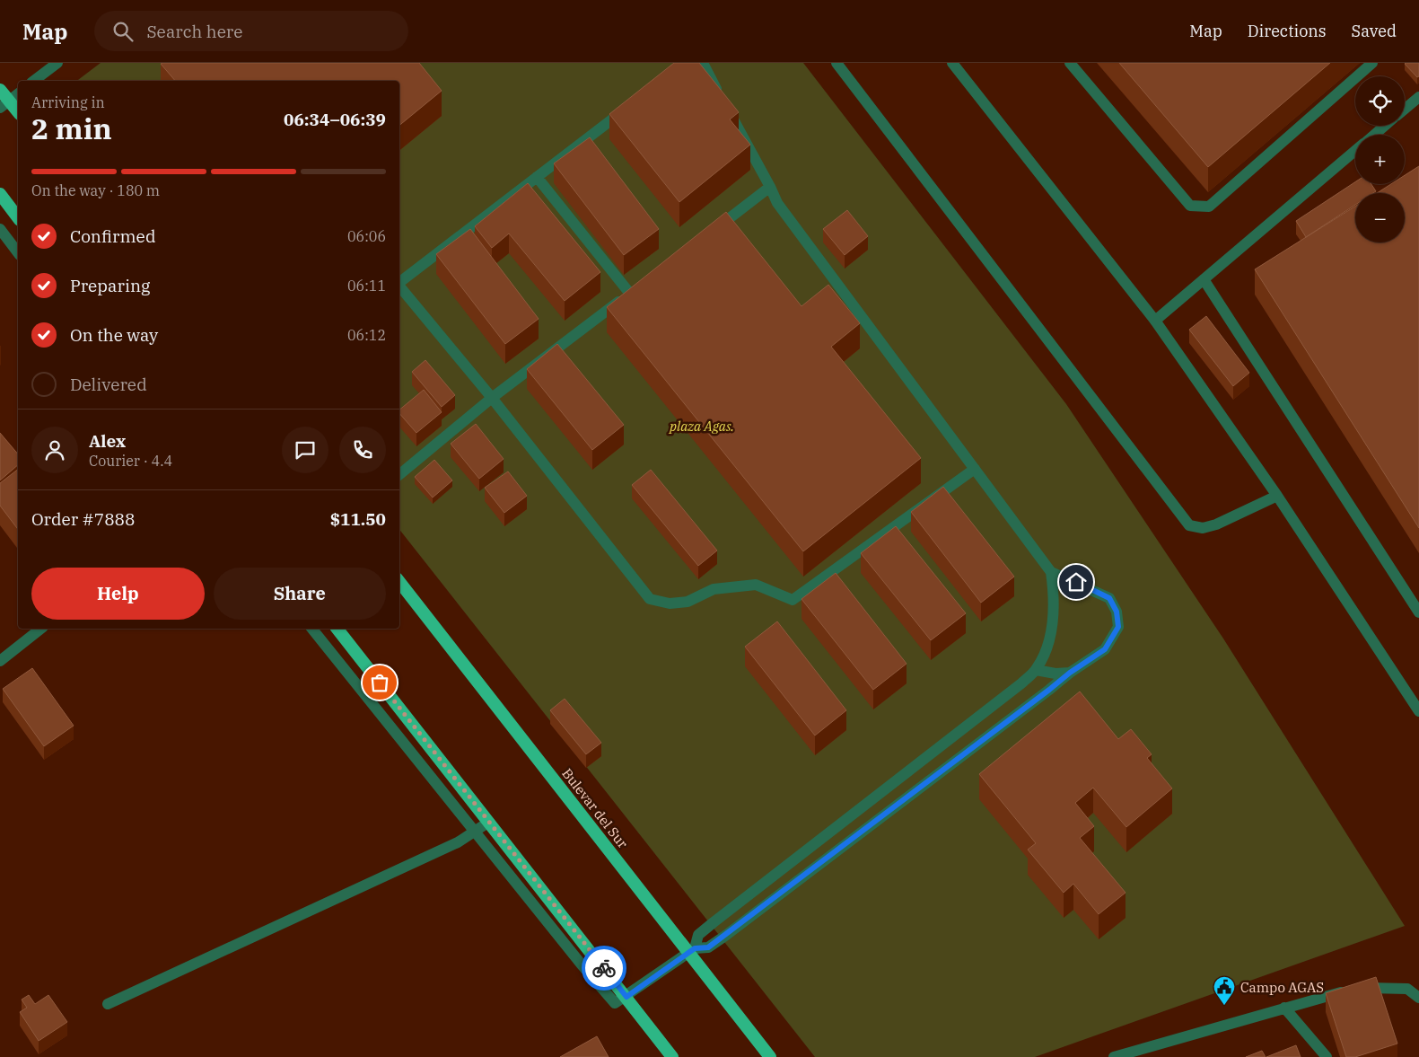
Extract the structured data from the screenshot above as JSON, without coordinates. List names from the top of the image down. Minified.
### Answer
{"streets":{"highway":["Bulevar del Sur"]},"parks":["plaza Agas."],"places":{"public building":["Campo AGAS"]},"page":{"header":"Map","search":"Search here","nav":["Map","Directions","Saved"],"map_buttons":["+","−"],"heading":["2 min","Arriving in","06:34–06:39"],"panel":["Alex","Courier · 4.4","Order #7888","$11.50"],"bar":"On the way · 180 m","list":[["Confirmed","06:06"],["Preparing","06:11"],["On the way","06:12"],"Delivered"],"buttons":["Help","Share"]}}
